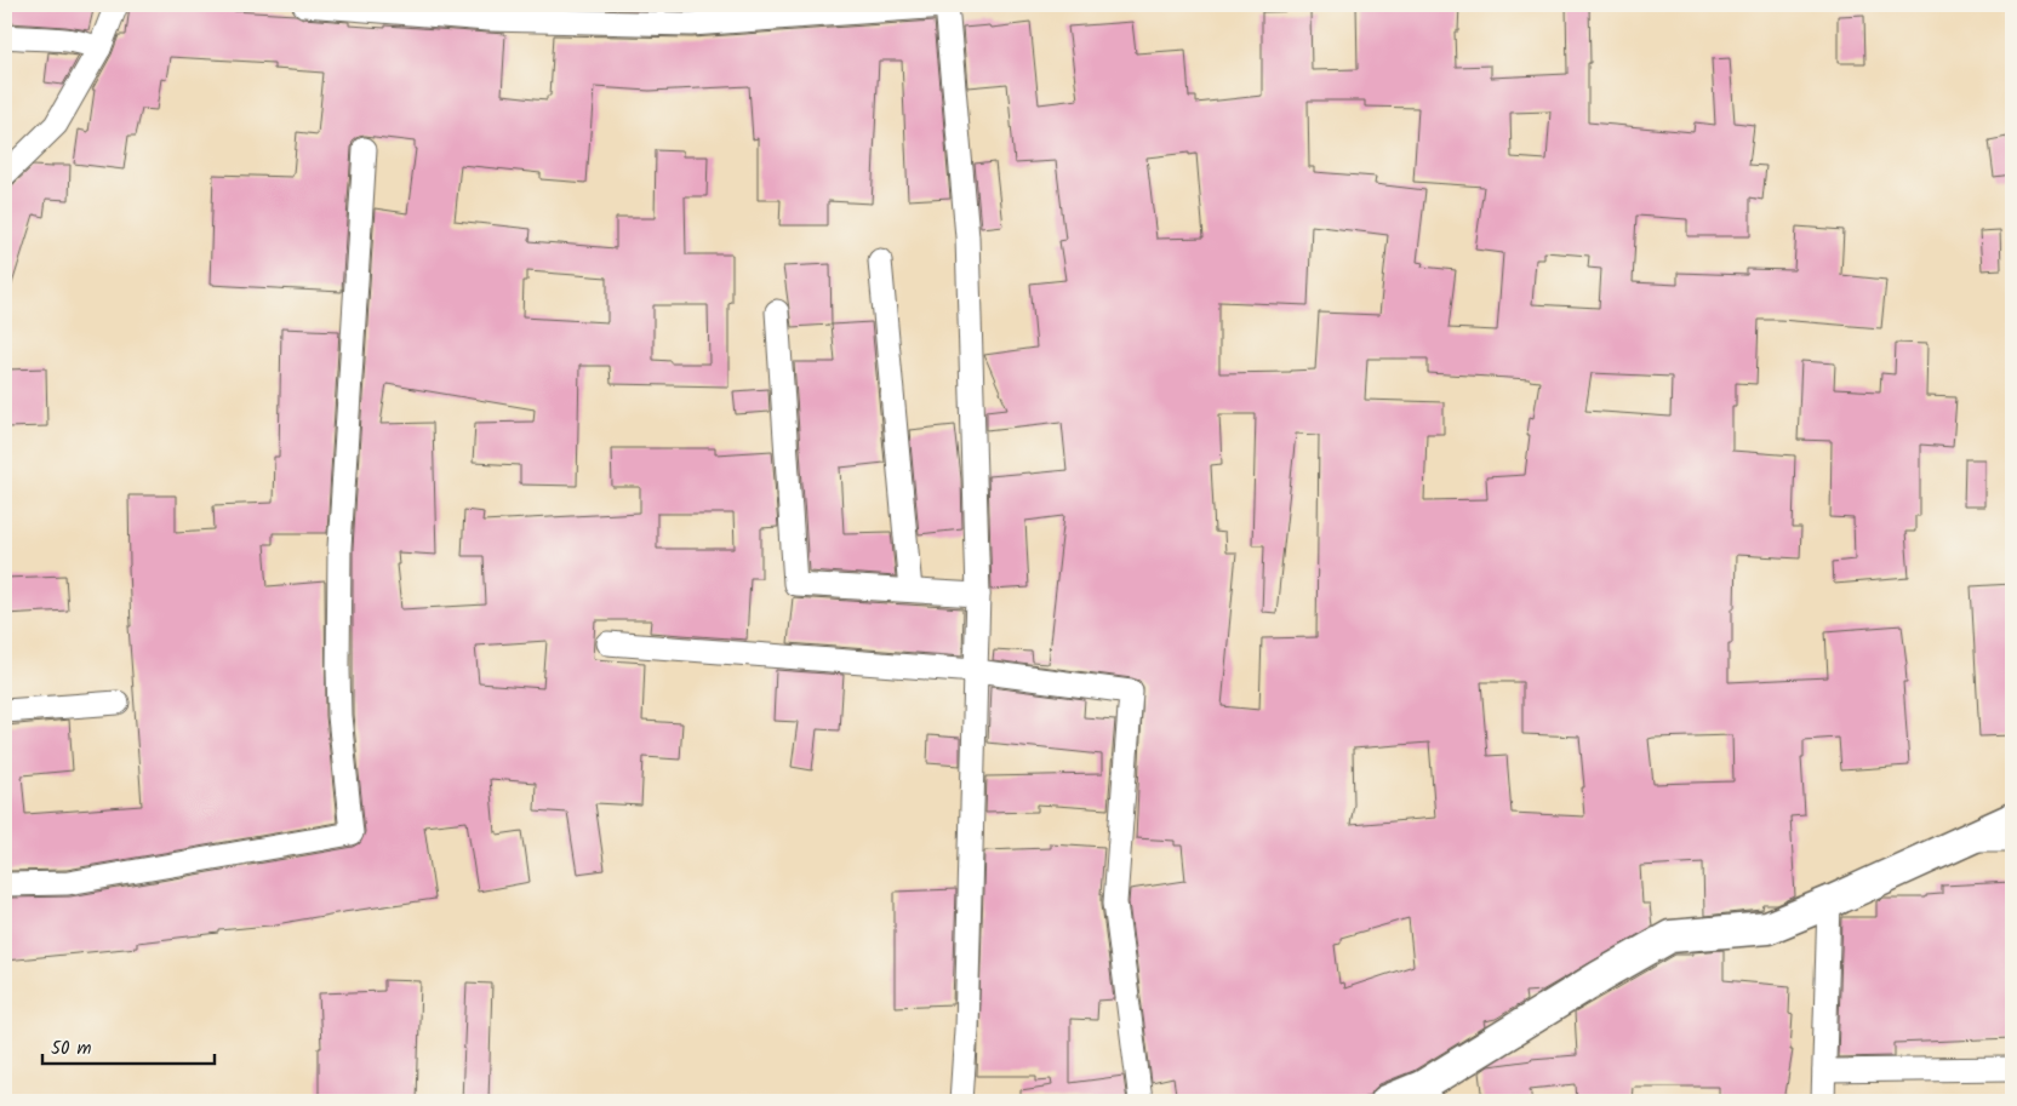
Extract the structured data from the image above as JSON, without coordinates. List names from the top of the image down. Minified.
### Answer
{"scale_bar":"50 m"}
